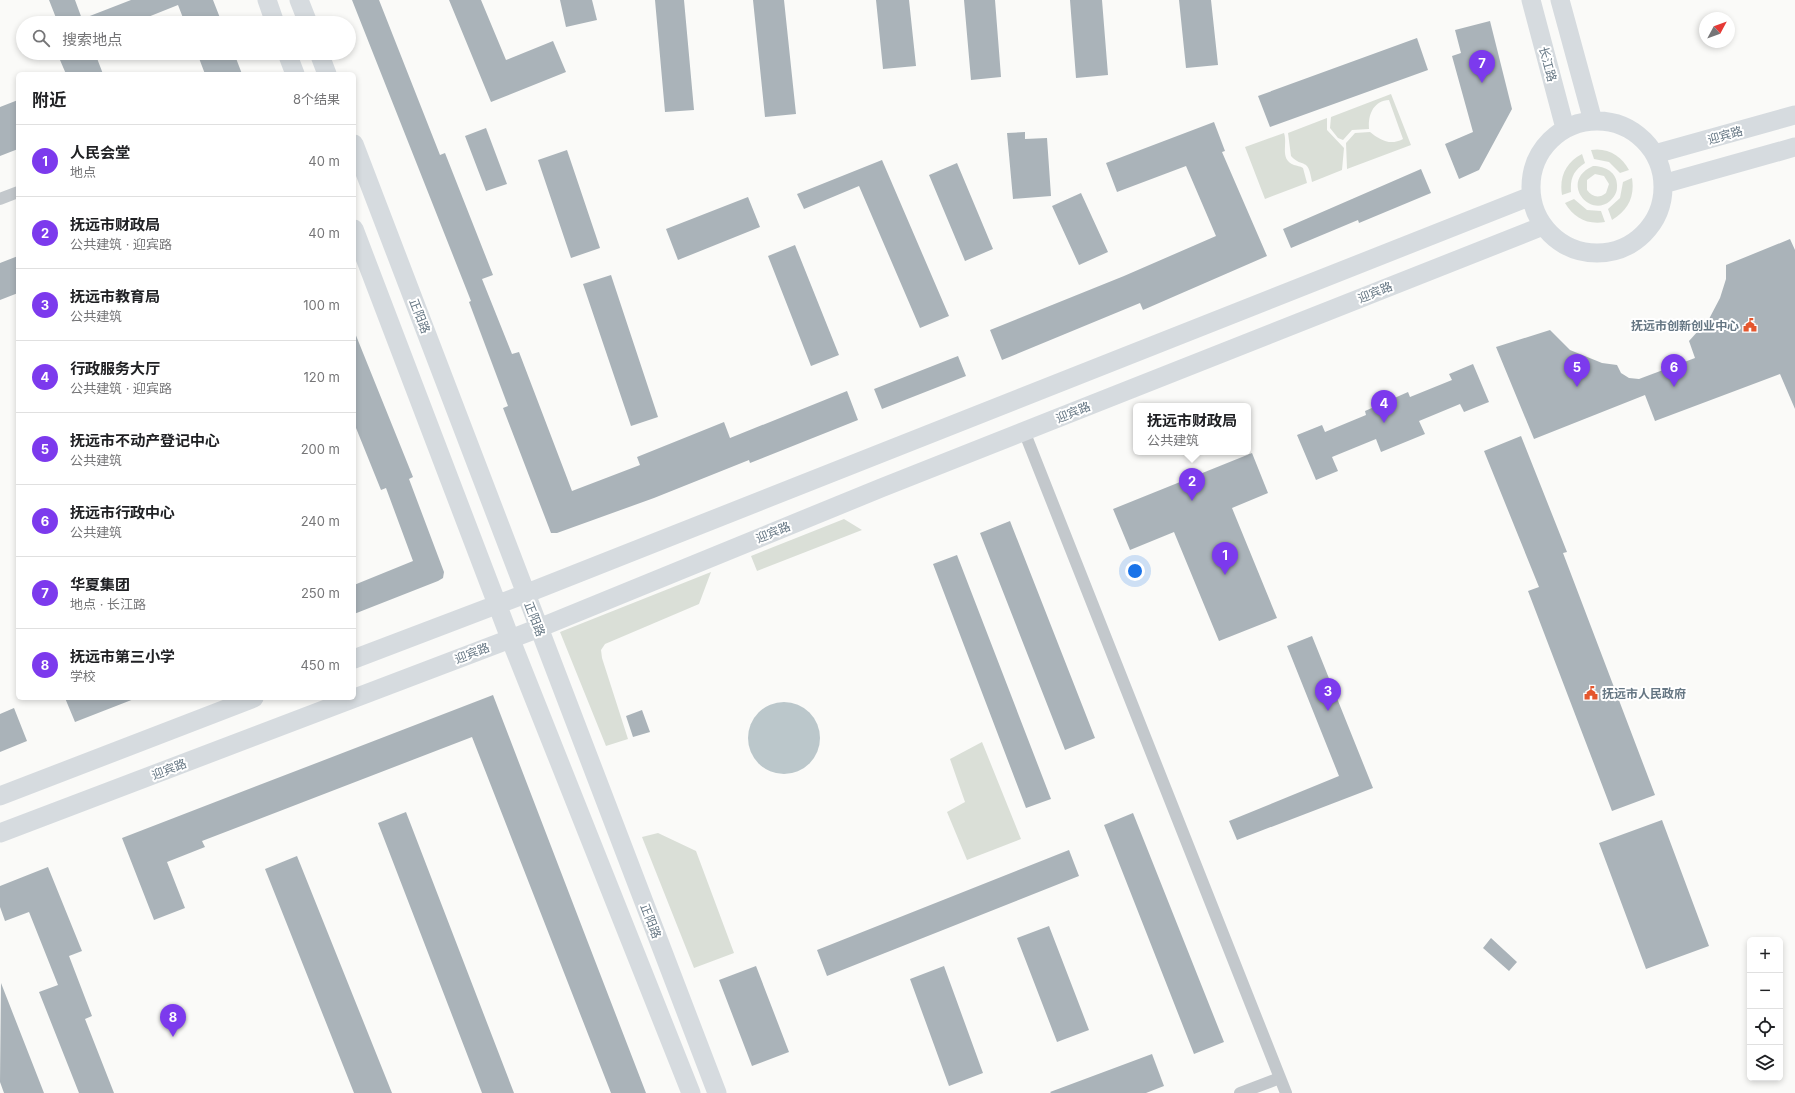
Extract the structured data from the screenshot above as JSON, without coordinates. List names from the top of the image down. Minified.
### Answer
{"streets":{"main road":["长江路","迎宾路","正阳路"]},"crossings":[["长江路","迎宾路"],["迎宾路","正阳路"]],"places":{"public building":["抚远市创新创业中心","抚远市人民政府"]},"north":"top right","page":{"search":"搜索地点","pins":["7","5","6","4","2","1","3","8"],"heading":["附近","8个结果"],"list":[{"mark":"1","name":"人民会堂","note":"地点","value":"40 m"},{"mark":"2","name":"抚远市财政局","note":"公共建筑 · 迎宾路","value":"40 m"},{"mark":"3","name":"抚远市教育局","note":"公共建筑","value":"100 m"},{"mark":"4","name":"行政服务大厅","note":"公共建筑 · 迎宾路","value":"120 m"},{"mark":"5","name":"抚远市不动产登记中心","note":"公共建筑","value":"200 m"},{"mark":"6","name":"抚远市行政中心","note":"公共建筑","value":"240 m"},{"mark":"7","name":"华夏集团","note":"地点 · 长江路","value":"250 m"},{"mark":"8","name":"抚远市第三小学","note":"学校","value":"450 m"}],"popup":["抚远市财政局","公共建筑"],"map_buttons":["+","−"]}}
